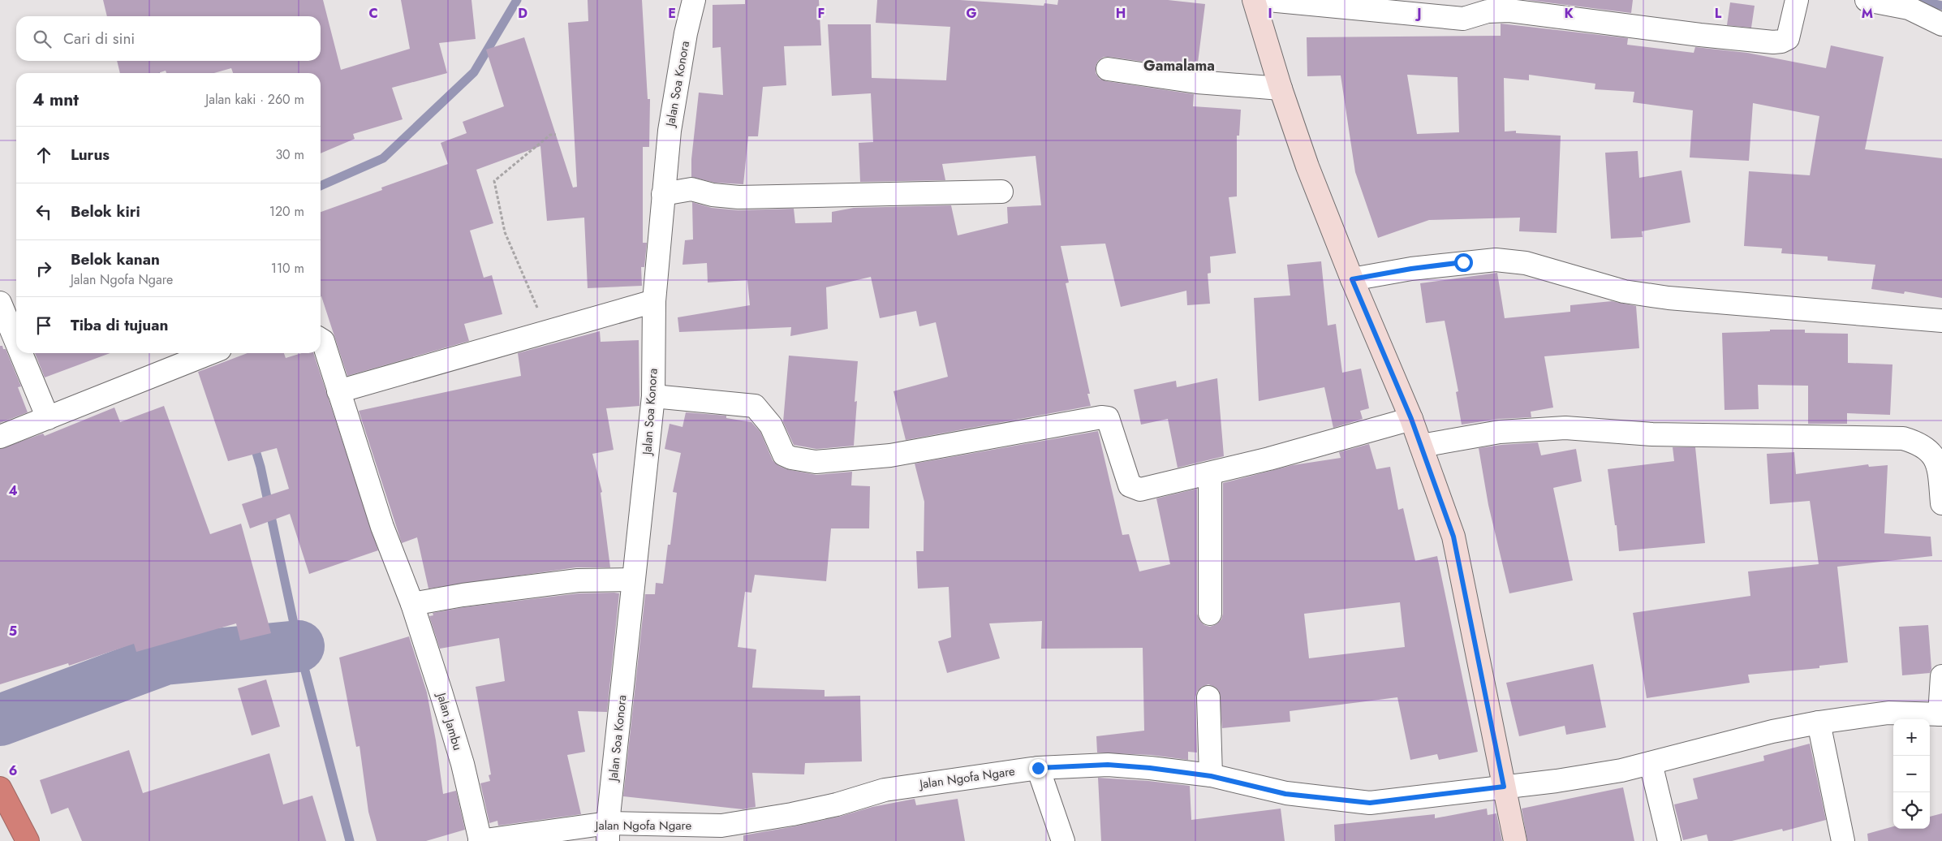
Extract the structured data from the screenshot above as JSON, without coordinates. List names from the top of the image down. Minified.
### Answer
{"streets":{"street":["Jalan Soa Konora","Jalan Jambu","Jalan Ngofa Ngare"]},"crossings":[["Jalan Soa Konora","Jalan Ngofa Ngare"],["Jalan Jambu","Jalan Ngofa Ngare"]],"districts":["Gamalama"],"page":{"search":"Cari di sini","heading":["4 mnt","Jalan kaki · 260 m"],"list":[["Lurus","30 m"],["Belok kiri","120 m"],["Belok kanan","Jalan Ngofa Ngare","110 m"],"Tiba di tujuan"],"map_buttons":["+","−"]},"grid":{"columns":["C","D","E","F","G","H","I","J","K","L","M"],"rows":["4","5","6"]}}
